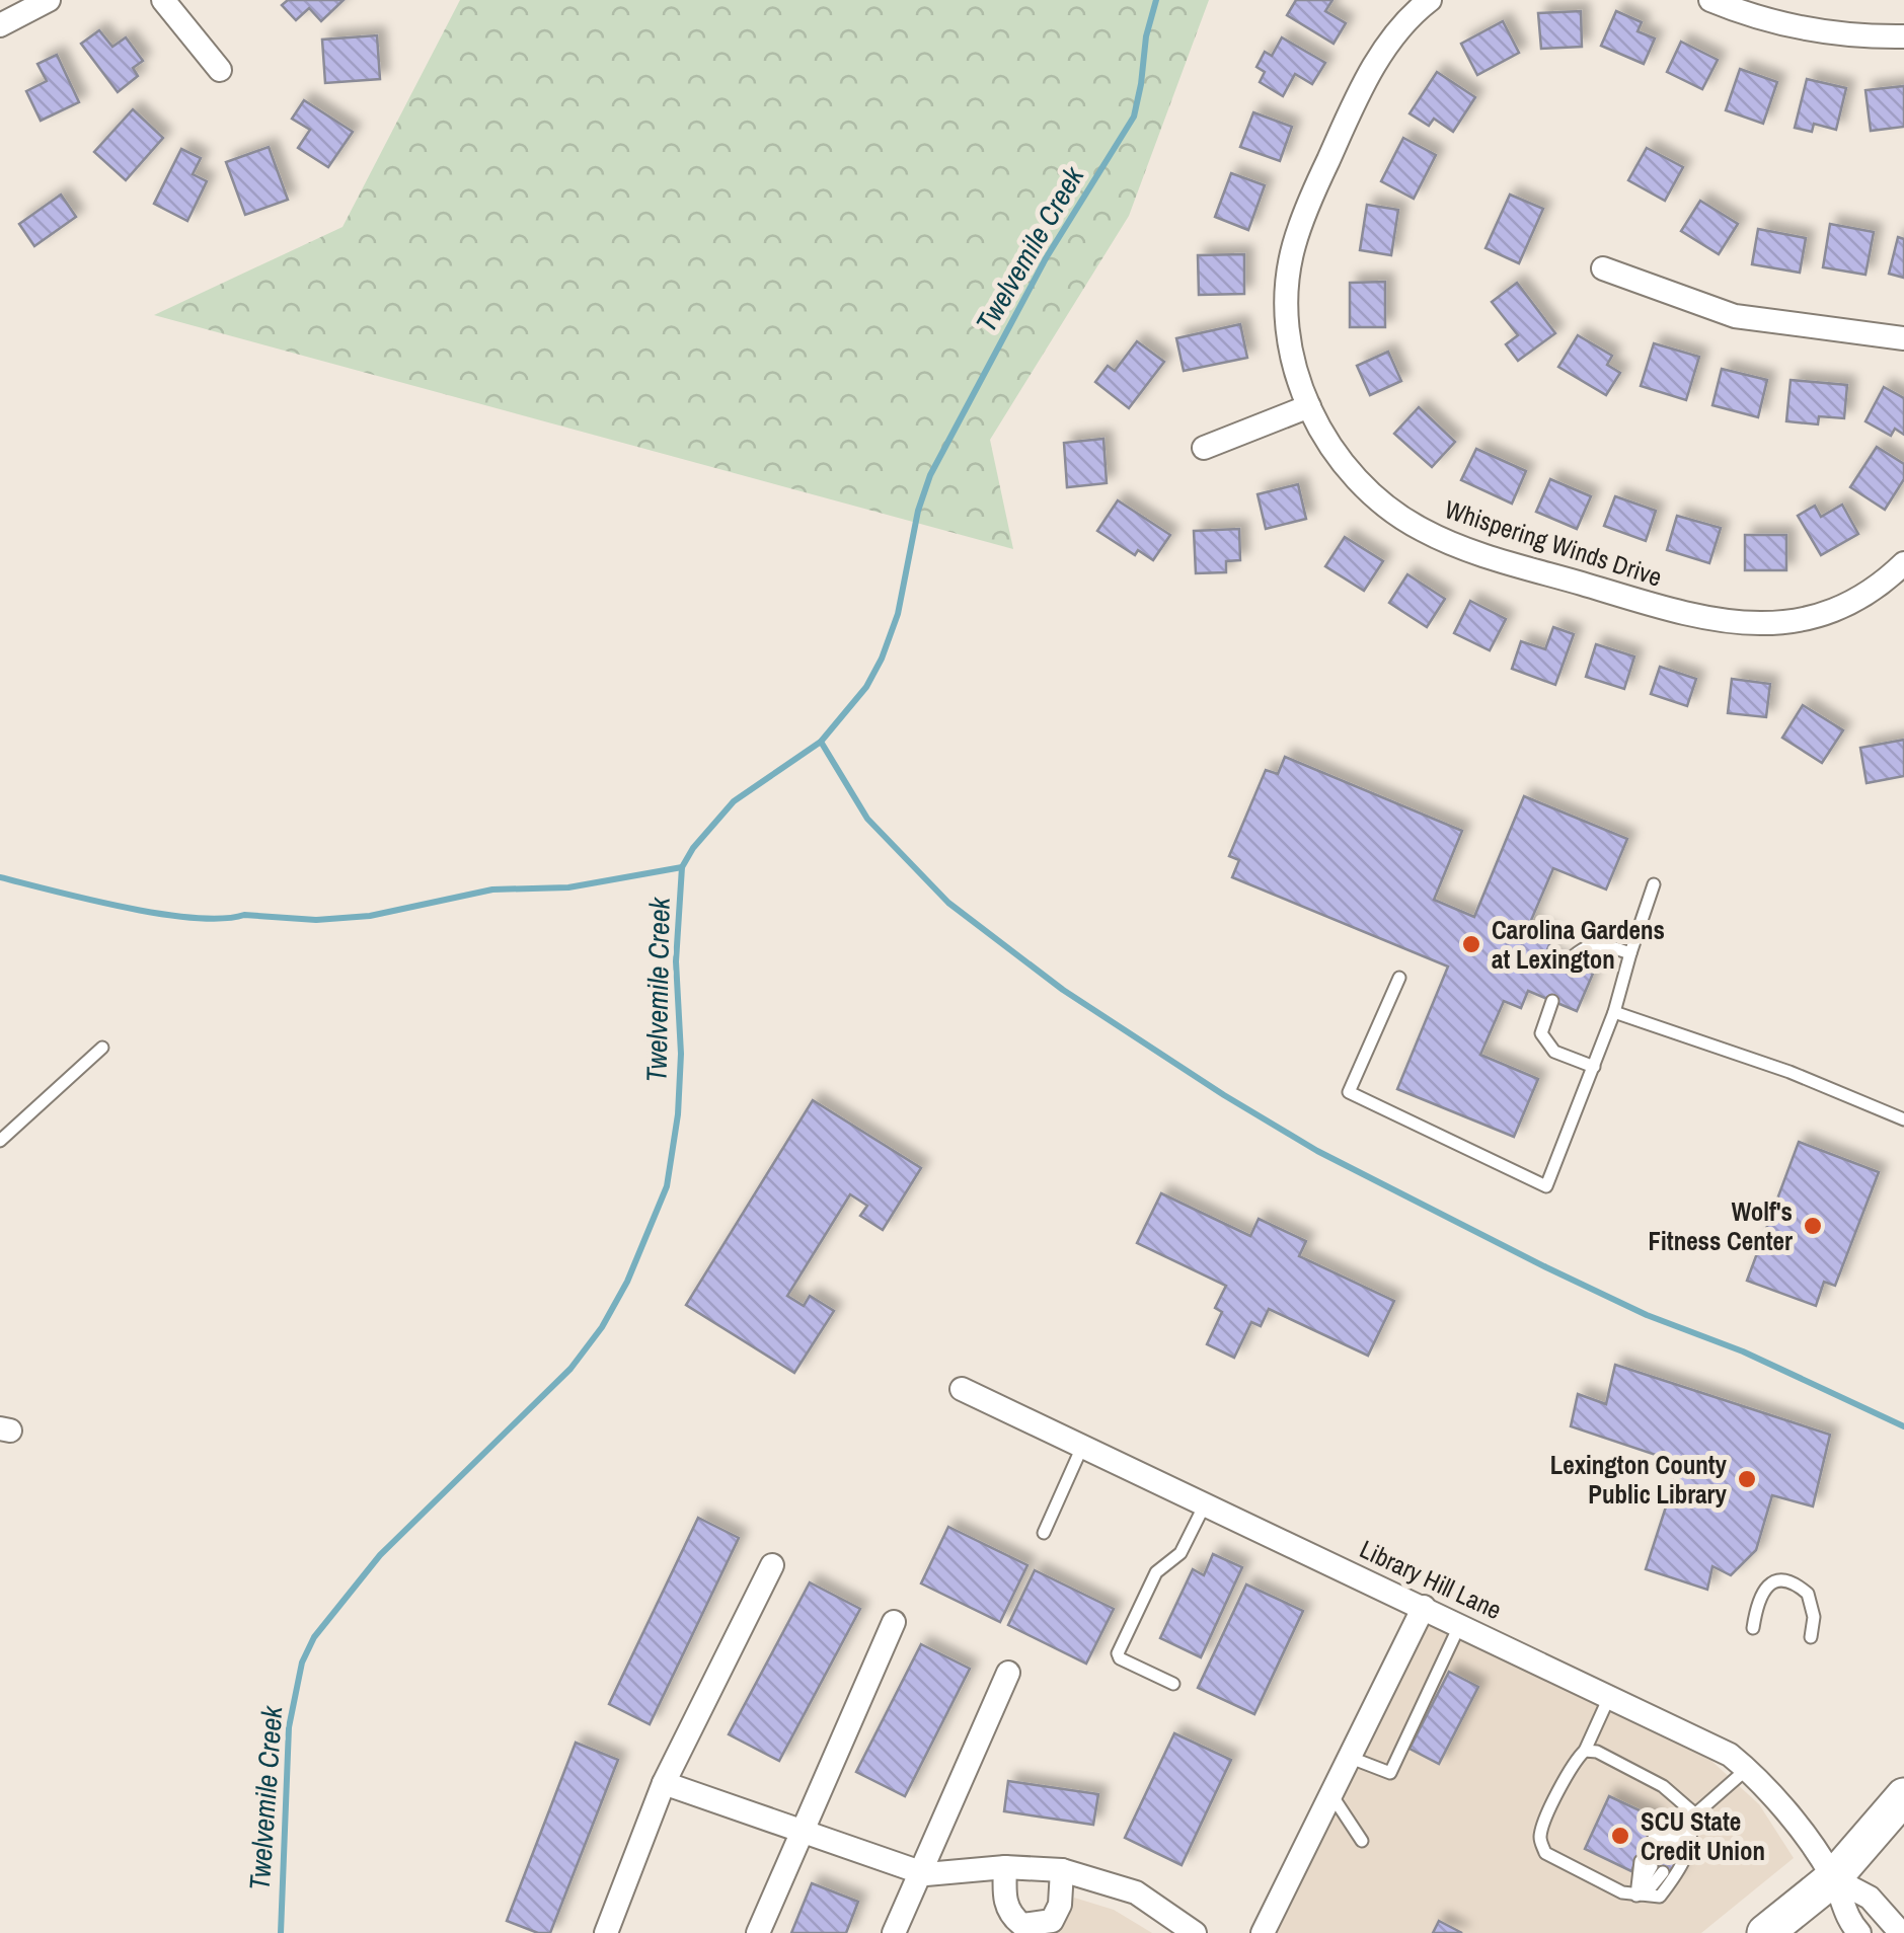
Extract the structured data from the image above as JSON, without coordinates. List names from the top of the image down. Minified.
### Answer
{"streets":{"street":["Whispering Winds Drive","Library Hill Lane"]},"water":["Twelvemile Creek"],"places":["Carolina Gardens at Lexington","Wolf's Fitness Center","Lexington County Public Library","SCU State Credit Union"]}
